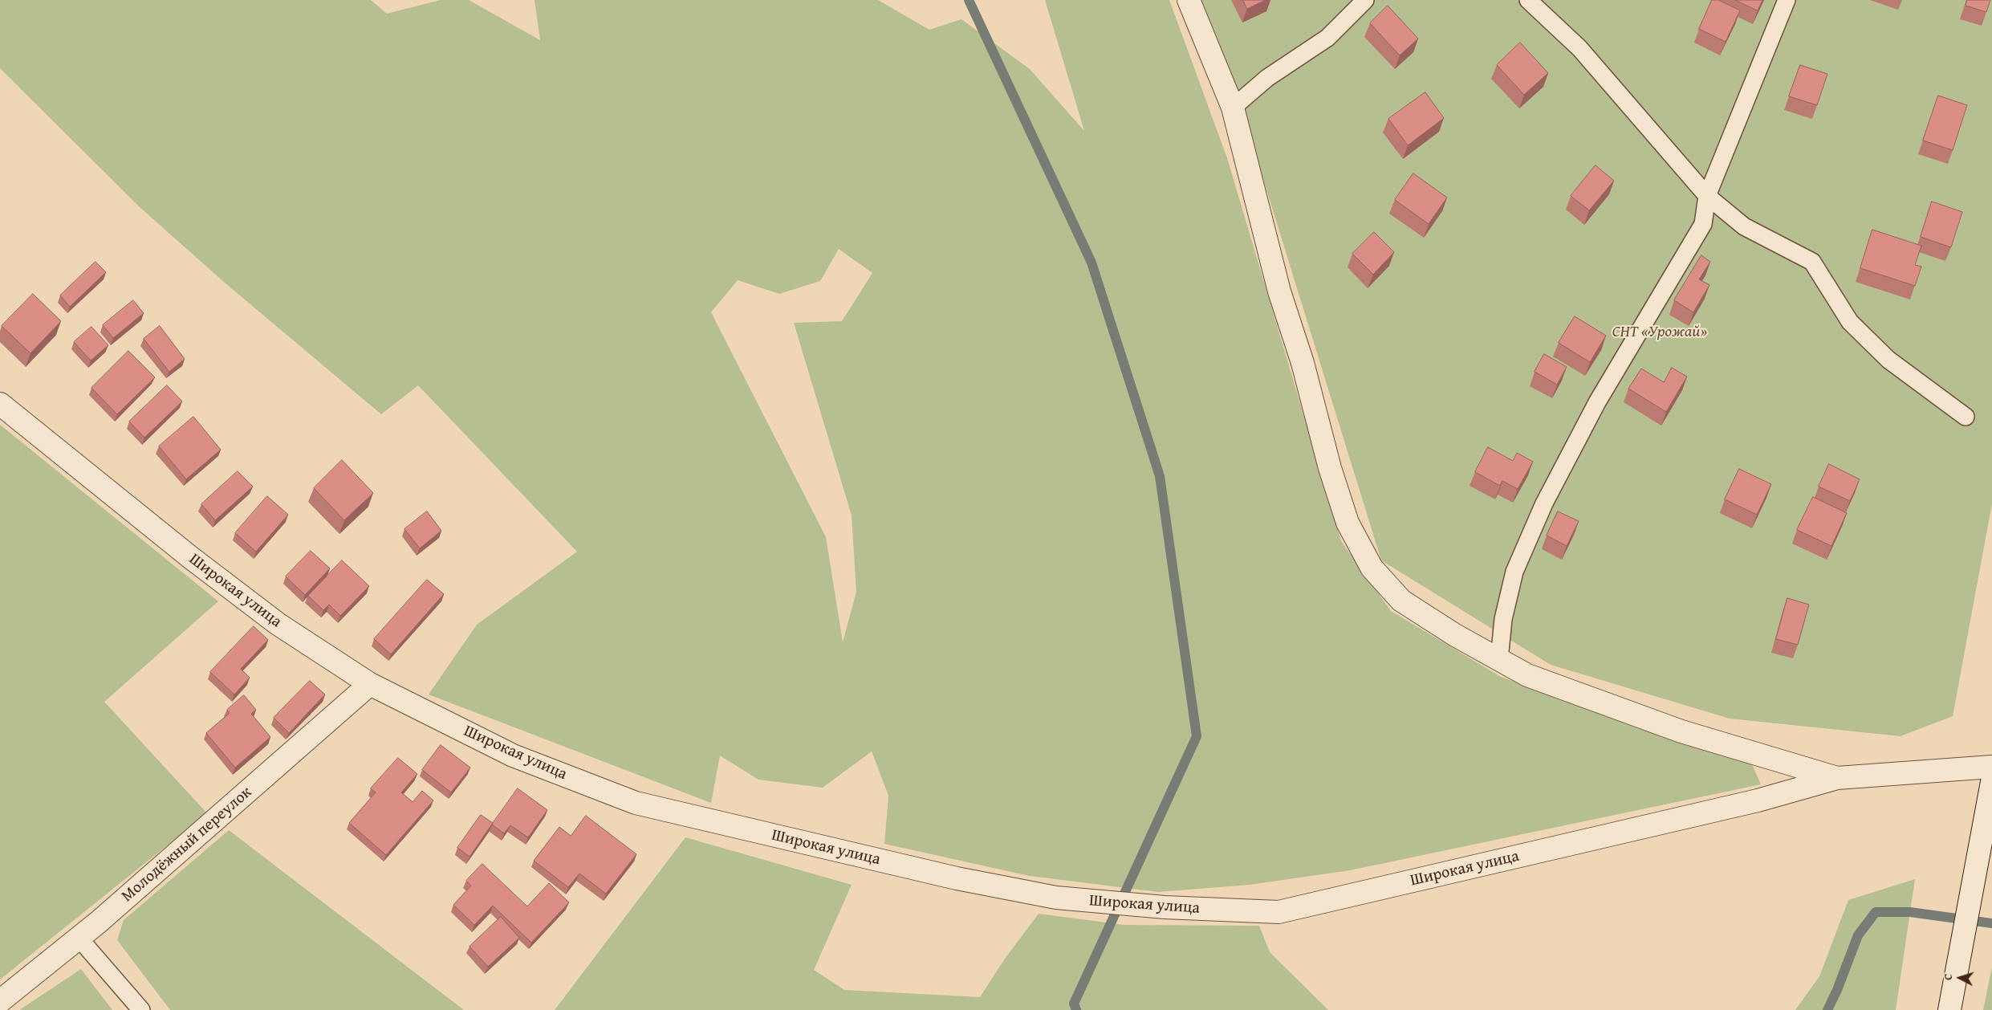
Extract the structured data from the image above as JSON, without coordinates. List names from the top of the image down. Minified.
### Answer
{"streets":{"street":["Широкая улица","Молодёжный переулок"]},"crossings":[["Широкая улица","Молодёжный переулок"]],"parks":["СНТ «Урожай»"],"north":"left"}
